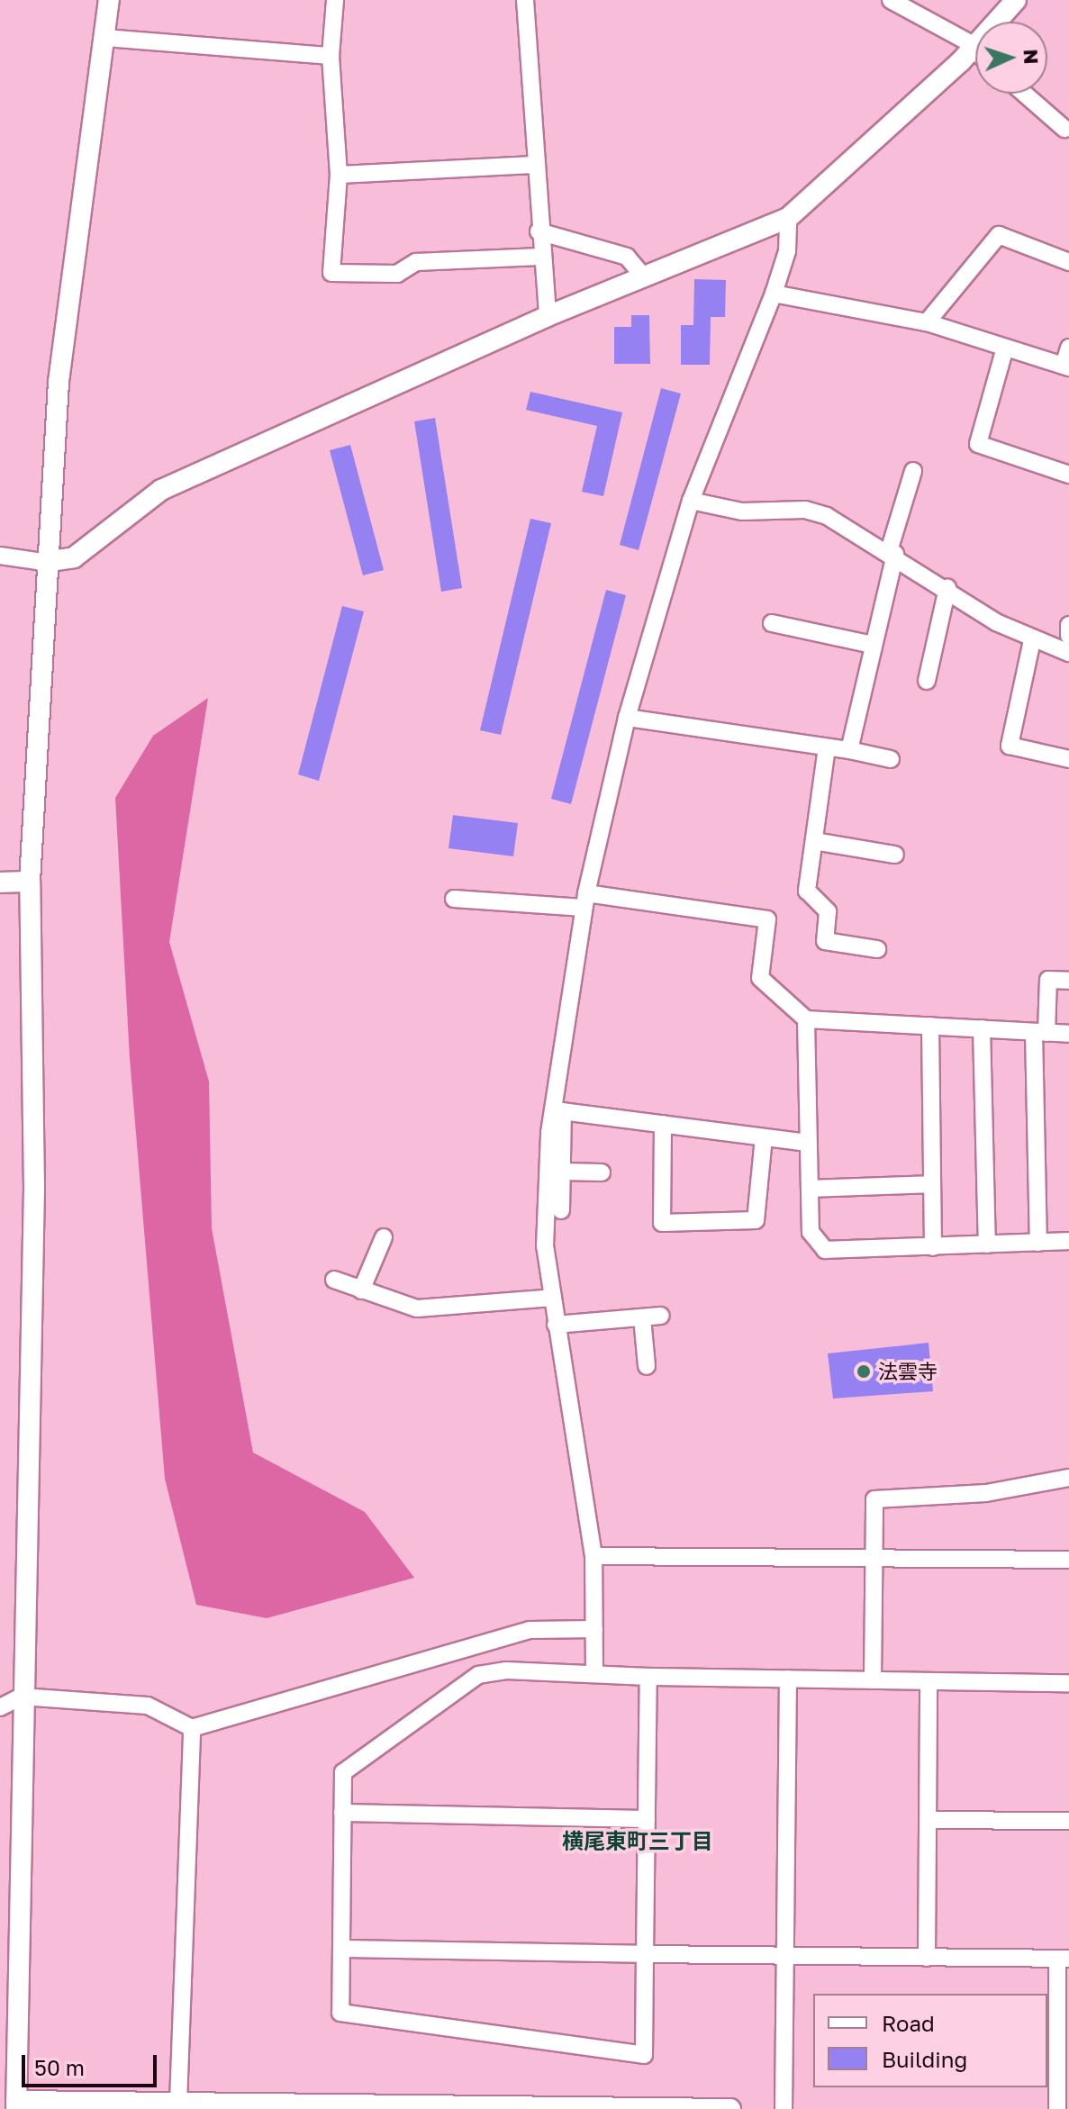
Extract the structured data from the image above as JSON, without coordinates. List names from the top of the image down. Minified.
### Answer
{"districts":["横尾東町三丁目"],"places":["法雲寺"],"legend":["Road","Building"],"scale_bar":"50 m","north":"right"}
